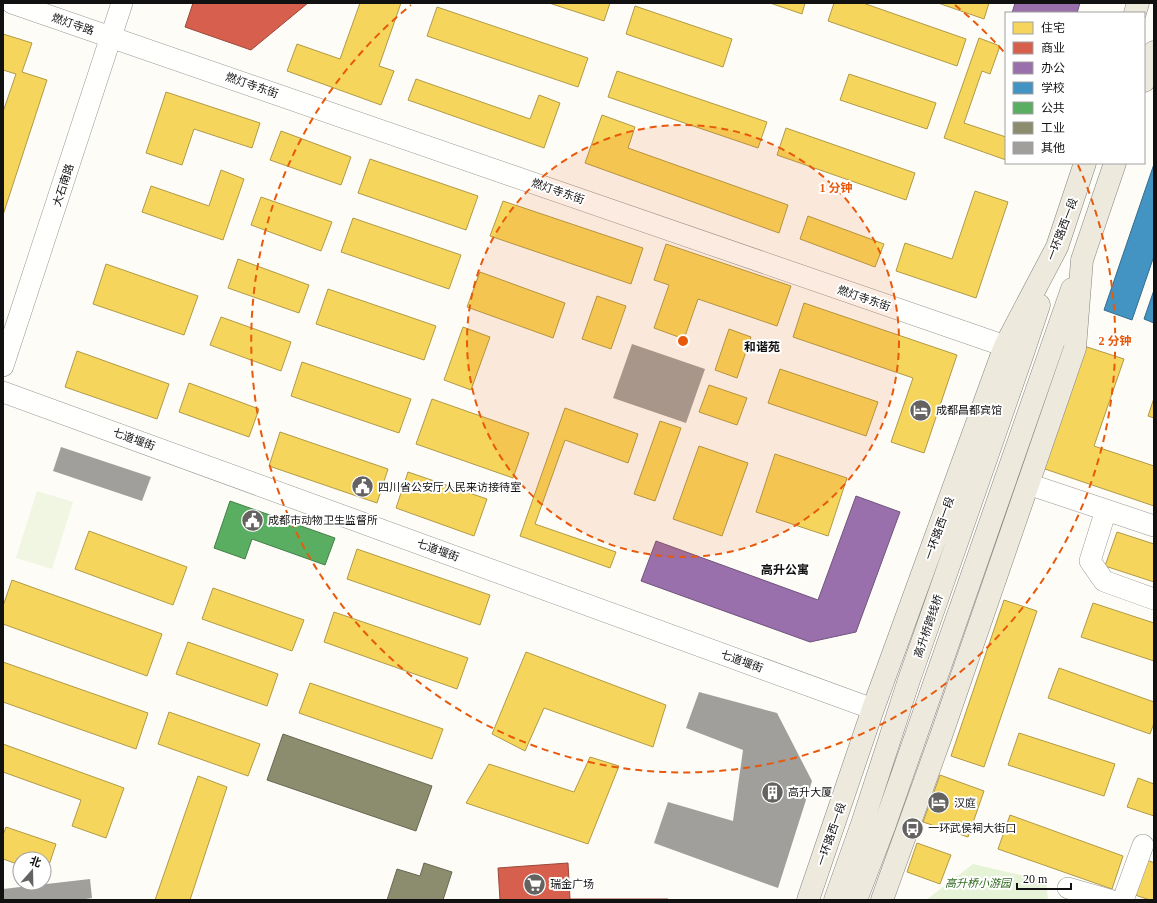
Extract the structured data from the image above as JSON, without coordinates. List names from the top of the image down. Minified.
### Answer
{"streets":{"main road":["一环路西一段","高升桥跨线桥"],"street":["燃灯寺路","燃灯寺东街","大石南路","七道堰街"]},"crossings":[["燃灯寺路","燃灯寺东街"],["燃灯寺路","大石南路"],["燃灯寺东街","大石南路"],["燃灯寺东街","一环路西一段"],["燃灯寺东街","高升桥跨线桥"],["一环路西一段","七道堰街"],["一环路西一段","高升桥跨线桥"]],"districts":["和谐苑","高升公寓"],"parks":["高升桥小游园"],"places":{"hotel":["成都昌都宾馆","汉庭"],"public building":["四川省公安厅人民来访接待室","成都市动物卫生监督所"],"building":["高升大厦"],"bus stop":["一环武侯祠大街口"],"supermarket":["瑞金广场"]},"legend":["住宅","商业","办公","学校","公共","工业","其他"],"scale_bar":"20 m","north":"top","rings":["1 分钟","2 分钟"]}
